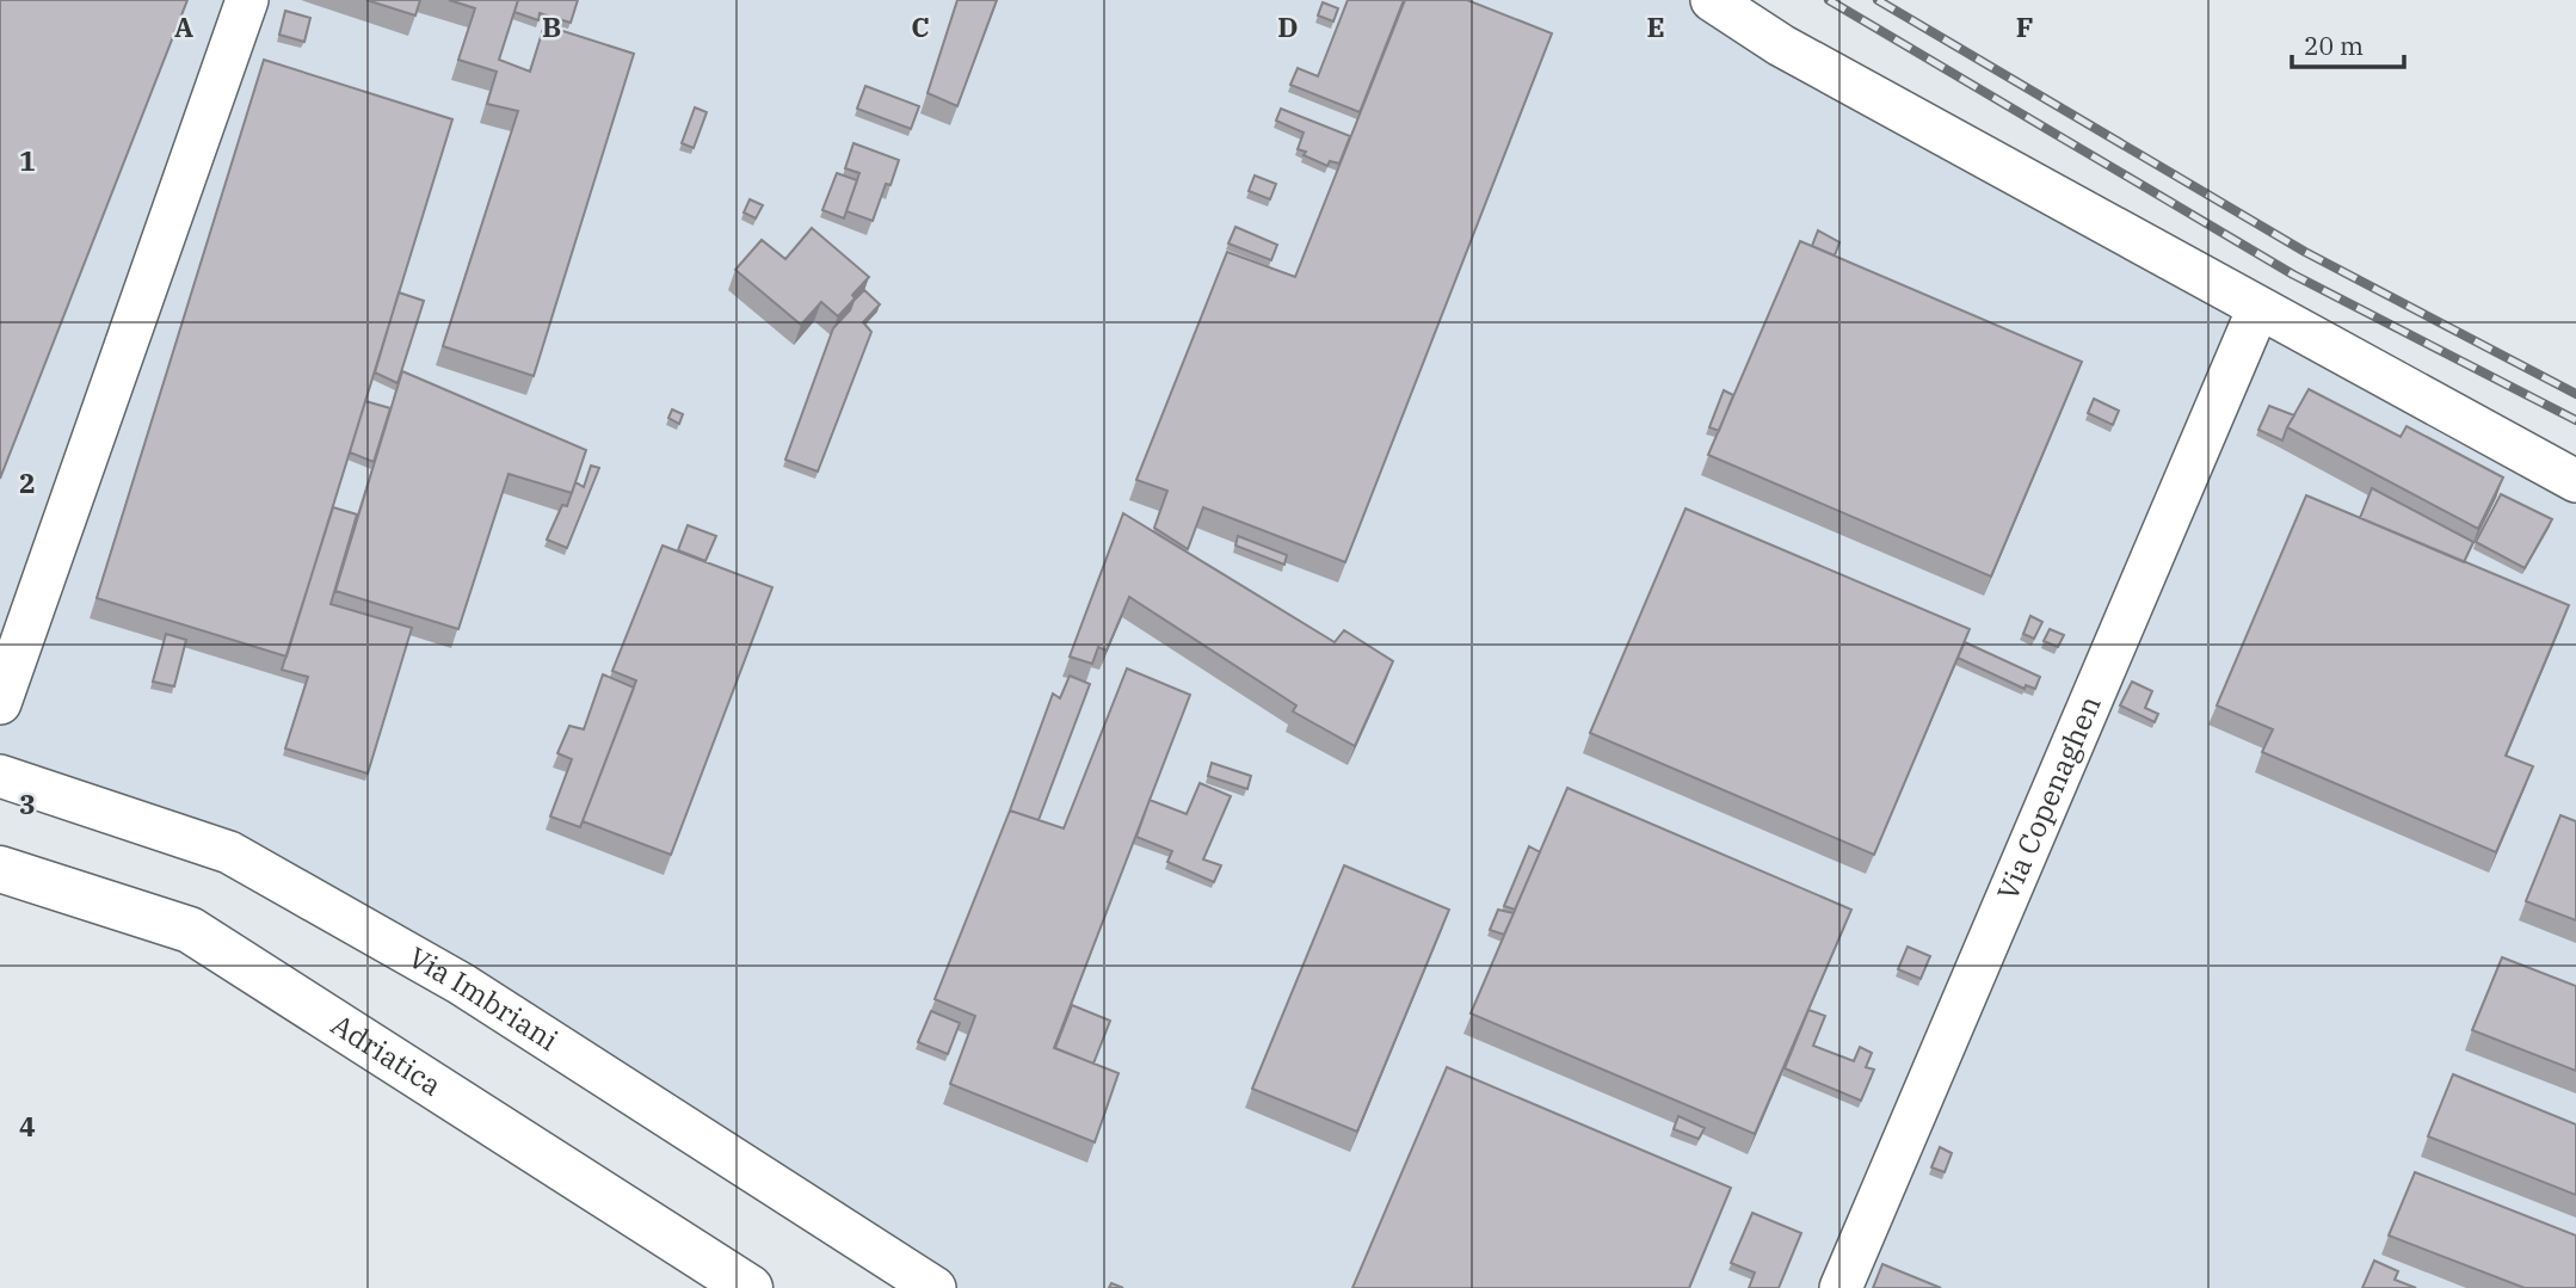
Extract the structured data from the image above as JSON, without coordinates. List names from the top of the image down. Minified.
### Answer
{"streets":{"main road":["Adriatica"],"lane":["Via Copenaghen","Via Imbriani"]},"scale_bar":"20 m","grid":{"columns":["A","B","C","D","E","F"],"rows":["1","2","3","4"]}}
